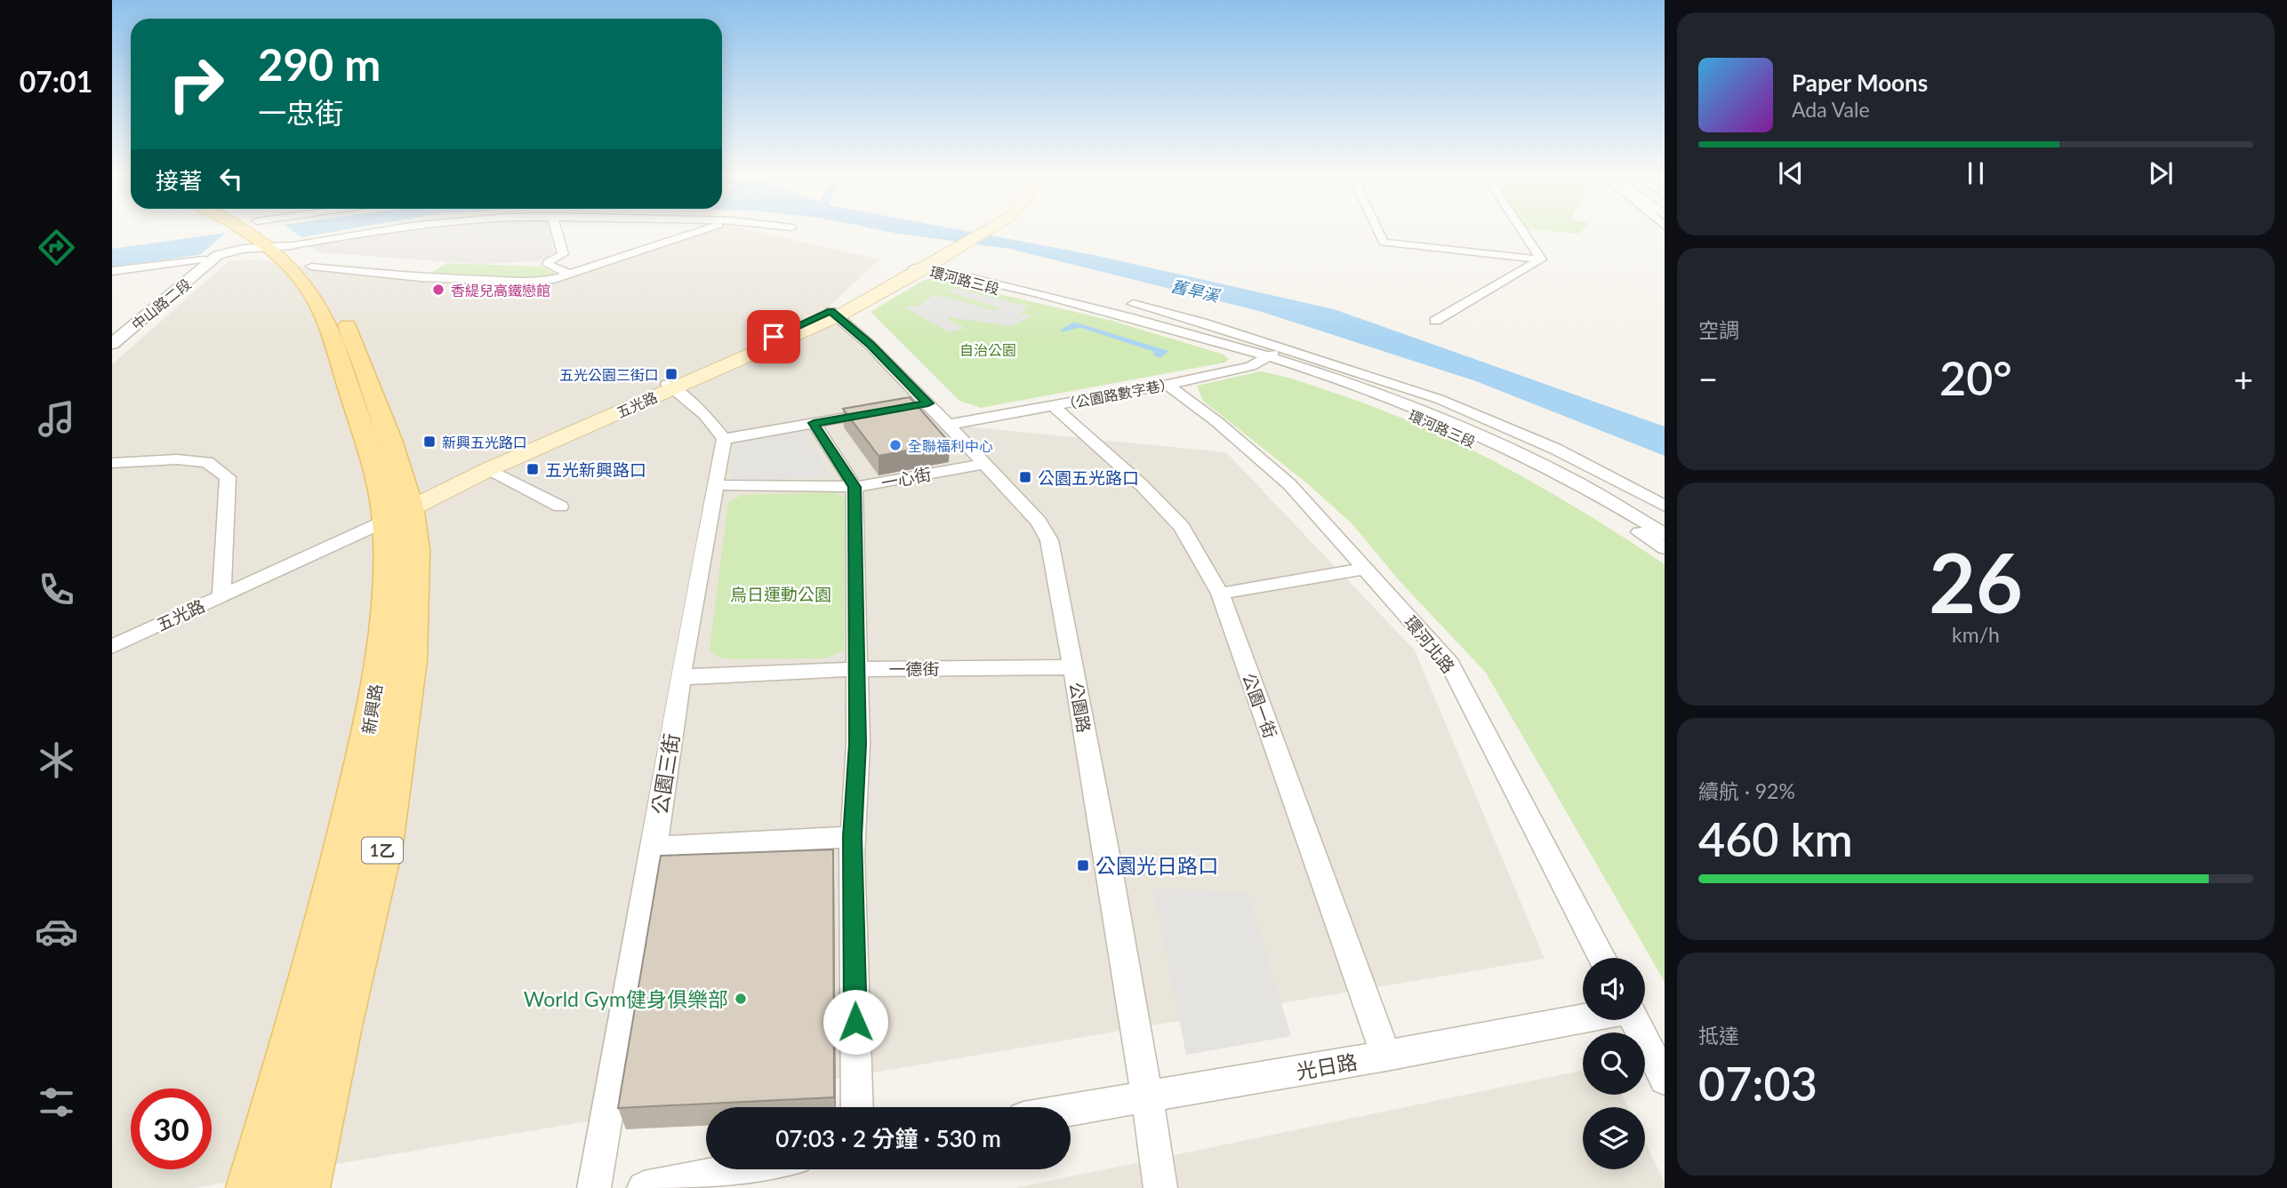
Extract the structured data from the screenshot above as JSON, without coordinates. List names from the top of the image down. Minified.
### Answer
{"streets":{"main road":["五光路","新興路","1乙"],"street":["環河路三段","中山路二段","（公園路數字巷）","一心街","環河北路","一德街","公園一街","公園路","公園三街","光日路"]},"crossings":[["環河路三段","（公園路數字巷）"],["環河路三段","五光路"],["（公園路數字巷）","環河北路"],["（公園路數字巷）","公園一街"],["（公園路數字巷）","公園路"],["五光路","公園路"],["五光路","新興路"],["一心街","公園路"],["一心街","公園三街"],["一德街","公園路"],["一德街","公園三街"],["公園一街","光日路"],["公園路","光日路"],["新興路","1乙"]],"water":["舊旱溪"],"parks":["自治公園","烏日運動公園"],"places":{"other":["香緹兒高鐵戀館","全聯福利中心","World Gym健身俱樂部"],"transit":["五光公園三街口","新興五光路口","五光新興路口","公園五光路口","公園光日路口"]},"page":{"tabs":"07:01","turn":["290 m","一忠街"],"song":["Paper Moons","Ada Vale"],"then":"接著","tile":["空調",["26","km/h"],["續航 · 92%","460 km"],["抵達","07:03"]],"heat":["−","20°","+"],"limit":"30","trip":"07:03 · 2 分鐘 · 530 m"}}
